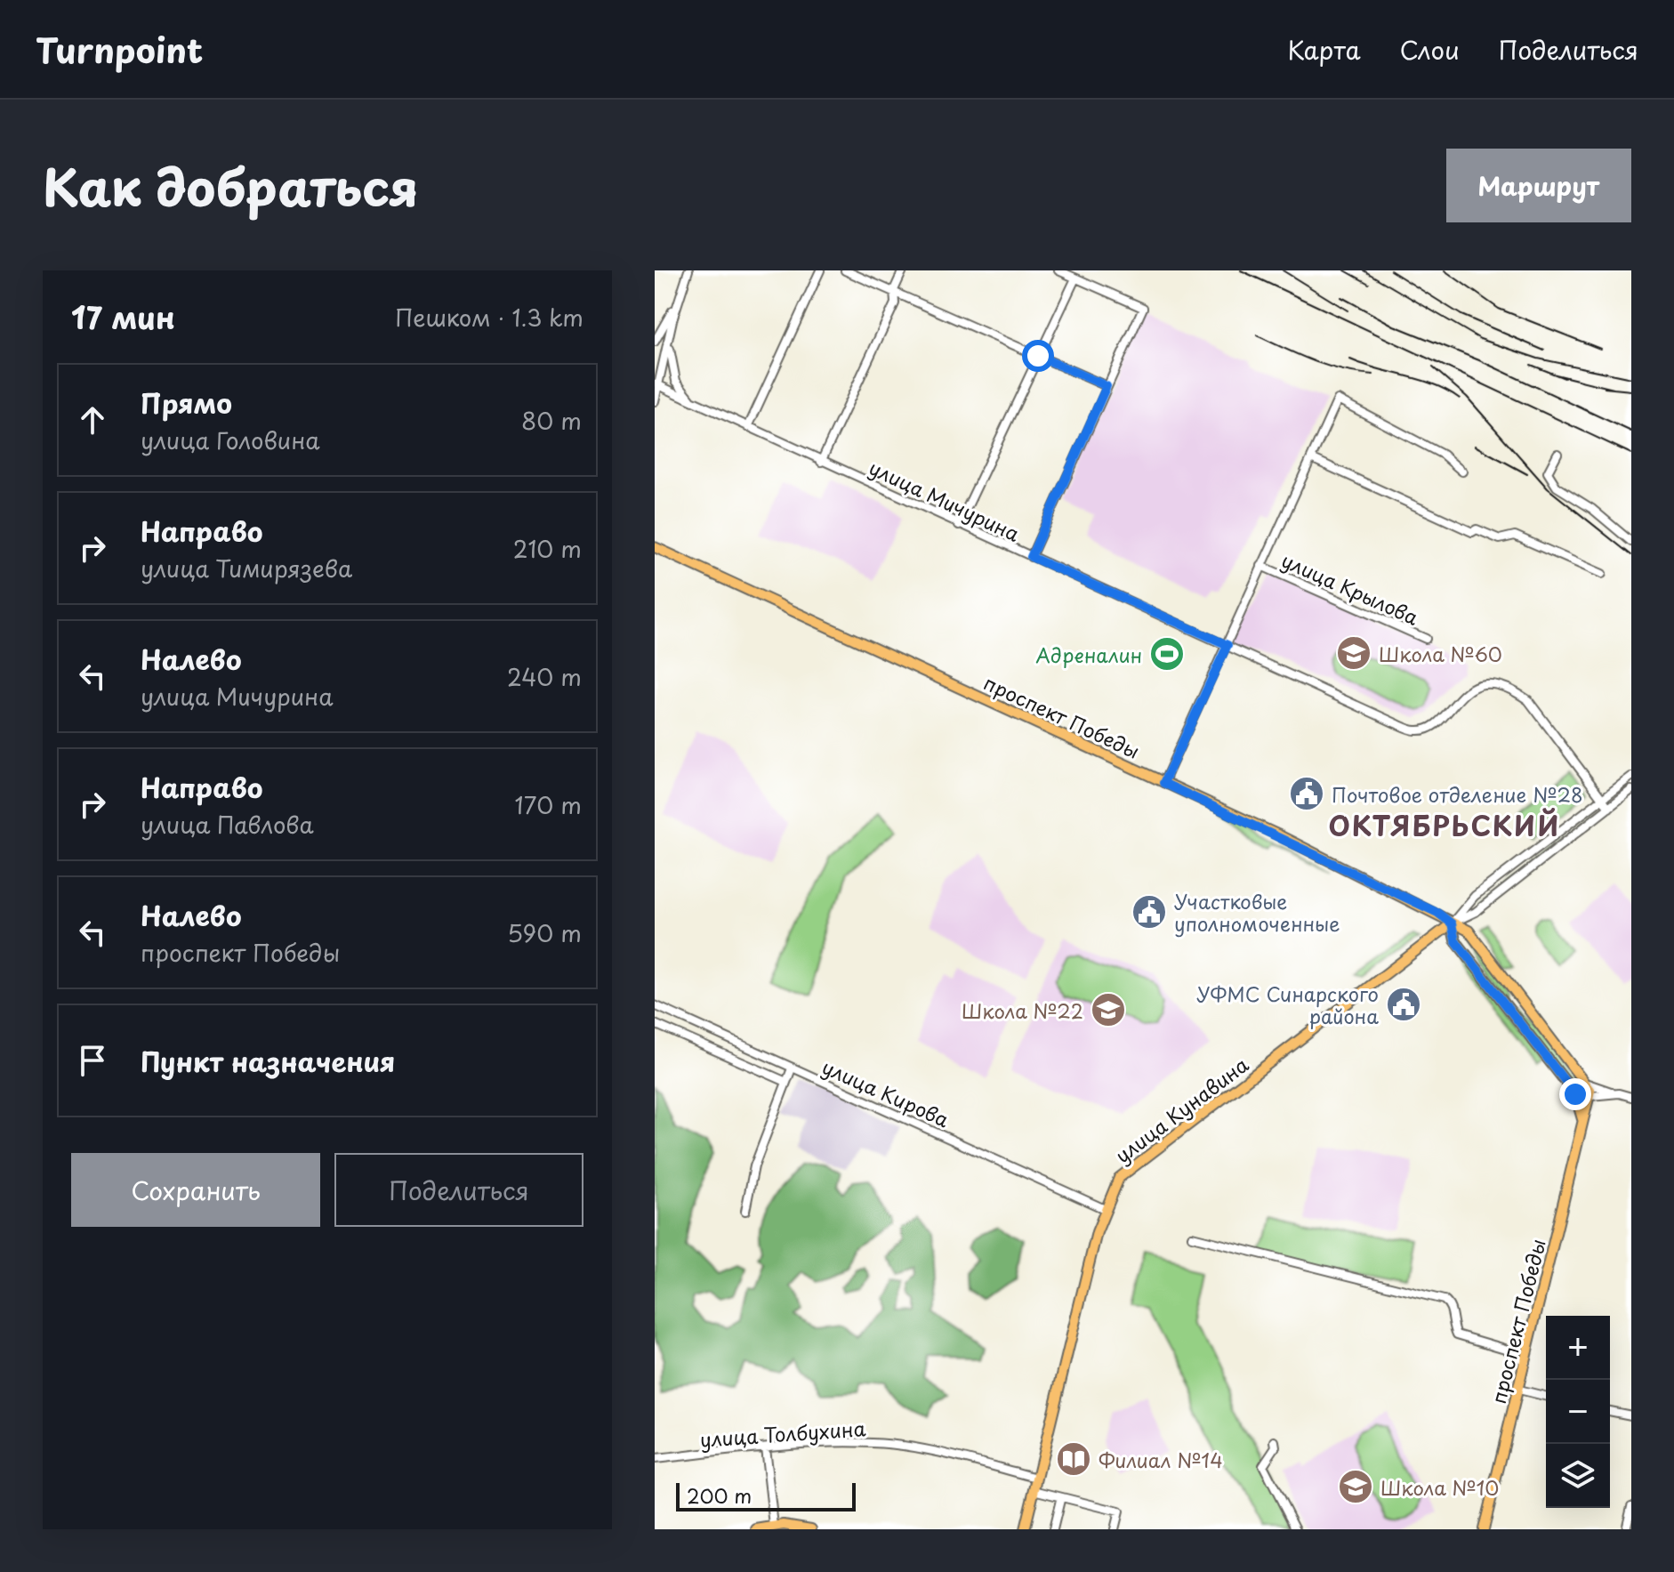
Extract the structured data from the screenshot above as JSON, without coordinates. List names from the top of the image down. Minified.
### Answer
{"streets":{"main road":["проспект Победы","улица Кунавина"],"street":["улица Мичурина","улица Крылова","улица Кирова","улица Толбухина"]},"crossings":[["улица Мичурина","улица Кунавина"],["проспект Победы","улица Кунавина"],["улица Кирова","улица Кунавина"],["улица Кунавина","улица Толбухина"]],"districts":["ОКТЯБРЬСКИЙ"],"places":{"school or university":["Школа №60","Школа №22","Школа №10"],"sports":["Адреналин"],"public building":["Почтовое отделение №28","Участковые уполномоченные","УФМС Синарского района"],"library":["Филиал №14"]},"scale_bar":"200 m","page":{"header":"Turnpoint","nav":["Карта","Слои","Поделиться"],"title":"Как добраться","buttons":["Маршрут",["Сохранить","Поделиться"]],"heading":["17 мин","Пешком · 1.3 km"],"list":[["Прямо","улица Головина","80 m"],["Направо","улица Тимирязева","210 m"],["Налево","улица Мичурина","240 m"],["Направо","улица Павлова","170 m"],["Налево","проспект Победы","590 m"],"Пункт назначения"],"map_buttons":["+","−"],"scale":"200 m"}}
